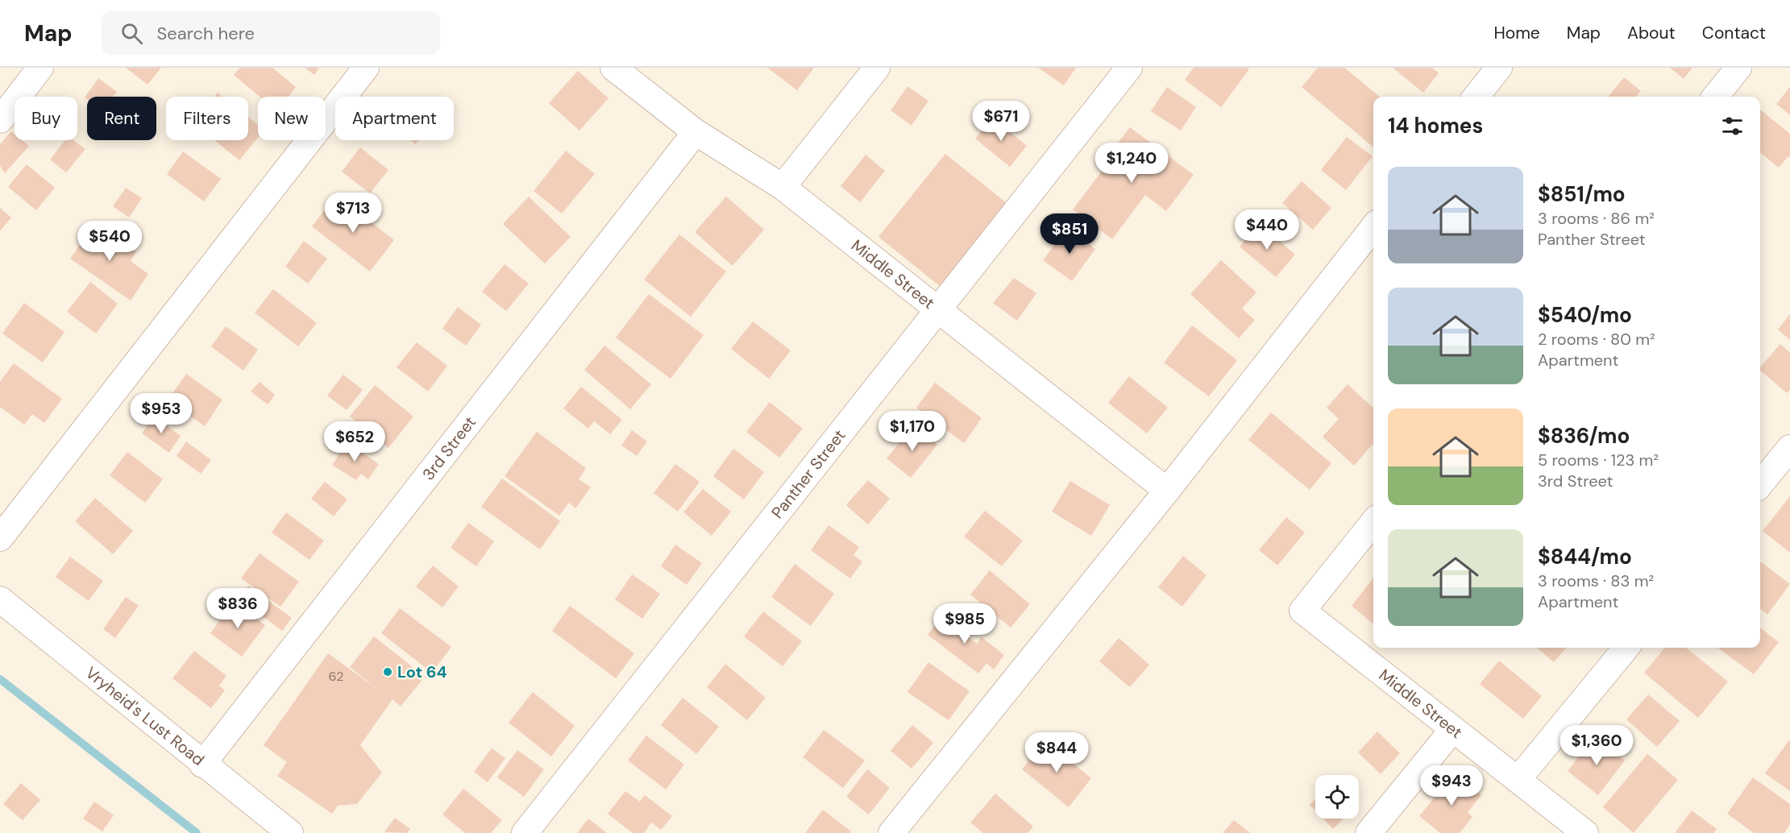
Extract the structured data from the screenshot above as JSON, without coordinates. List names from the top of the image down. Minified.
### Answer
{"streets":{"street":["Middle Street","3rd Street","Panther Street","Vryheid's Lust Road"]},"crossings":[["Middle Street","3rd Street"],["Middle Street","Panther Street"],["3rd Street","Vryheid's Lust Road"]],"places":["Lot 64"],"house_numbers":["62"],"page":{"header":"Map","search":"Search here","nav":["Home","Map","About","Contact"],"chip":["Buy","Rent","Filters","New","Apartment"],"heading":"14 homes","price":["$671","$1,240","$713","$440","$851","$540","$953","$1,170","$652","$836","$985","$1,360","$844","$943"],"list":[{"name":"$851/mo","note":"3 rooms · 86 m² · Panther Street"},{"name":"$540/mo","note":"2 rooms · 80 m² · Apartment"},{"name":"$836/mo","note":"5 rooms · 123 m² · 3rd Street"},{"name":"$844/mo","note":"3 rooms · 83 m² · Apartment"}]}}
